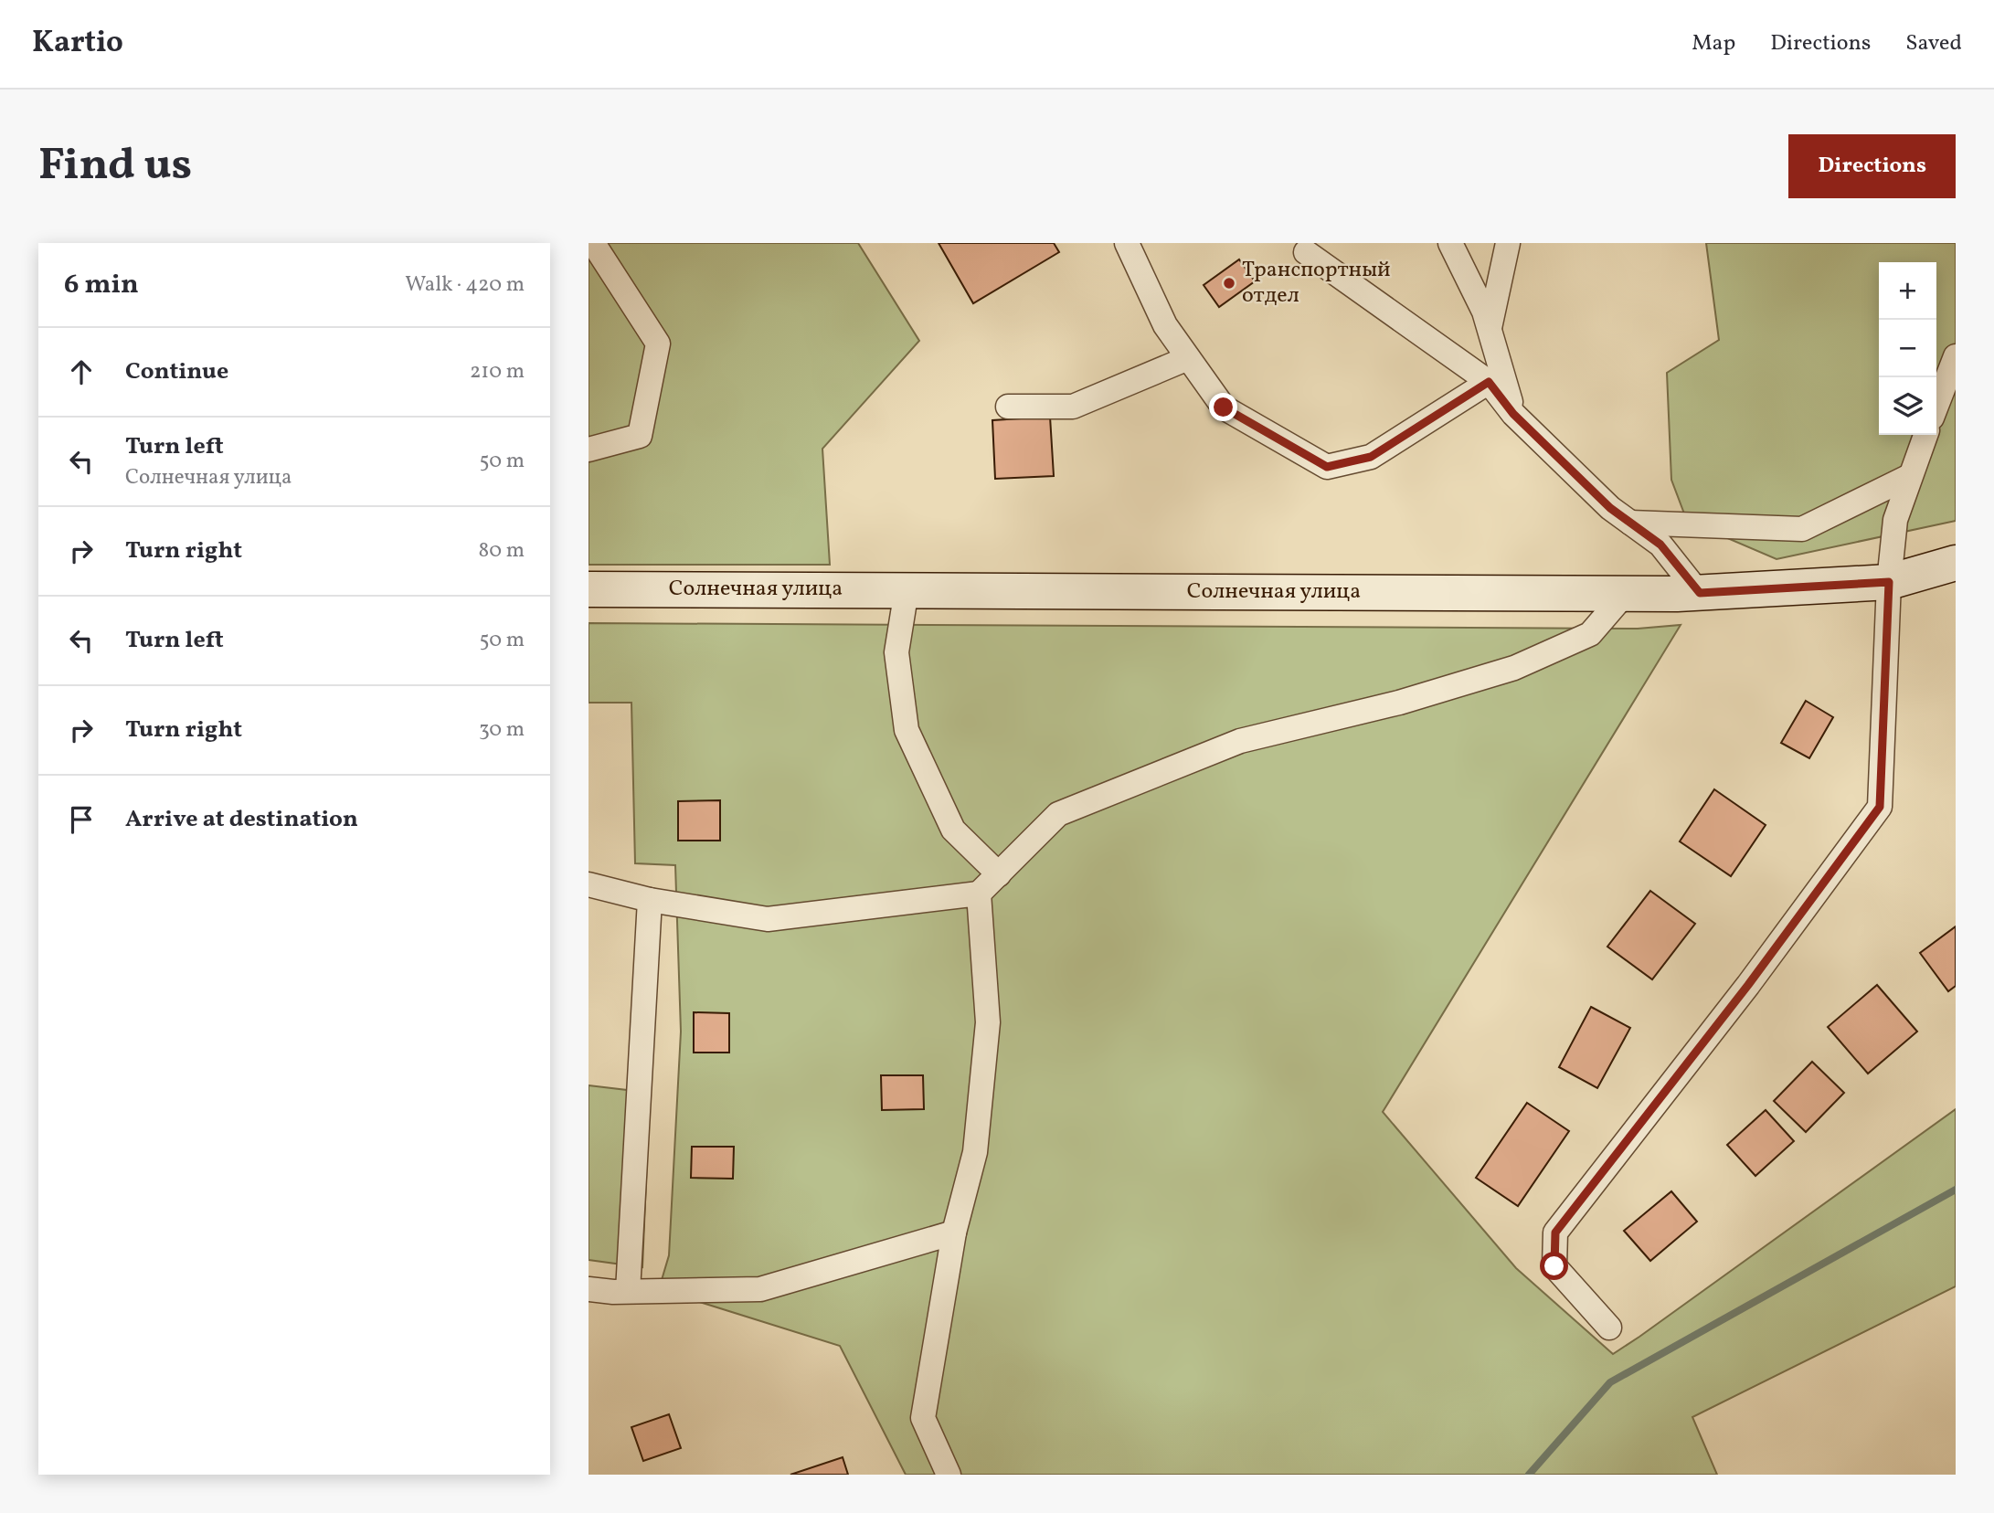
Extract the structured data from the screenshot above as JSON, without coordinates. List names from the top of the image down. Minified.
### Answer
{"streets":{"street":["Солнечная улица"]},"places":["Транспортный отдел"],"page":{"header":"Kartio","nav":["Map","Directions","Saved"],"buttons":"Directions","title":"Find us","heading":["6 min","Walk · 420 m"],"map_buttons":["+","−"],"list":[["Continue","210 m"],["Turn left","Солнечная улица","50 m"],["Turn right","80 m"],["Turn left","50 m"],["Turn right","30 m"],"Arrive at destination"]}}
